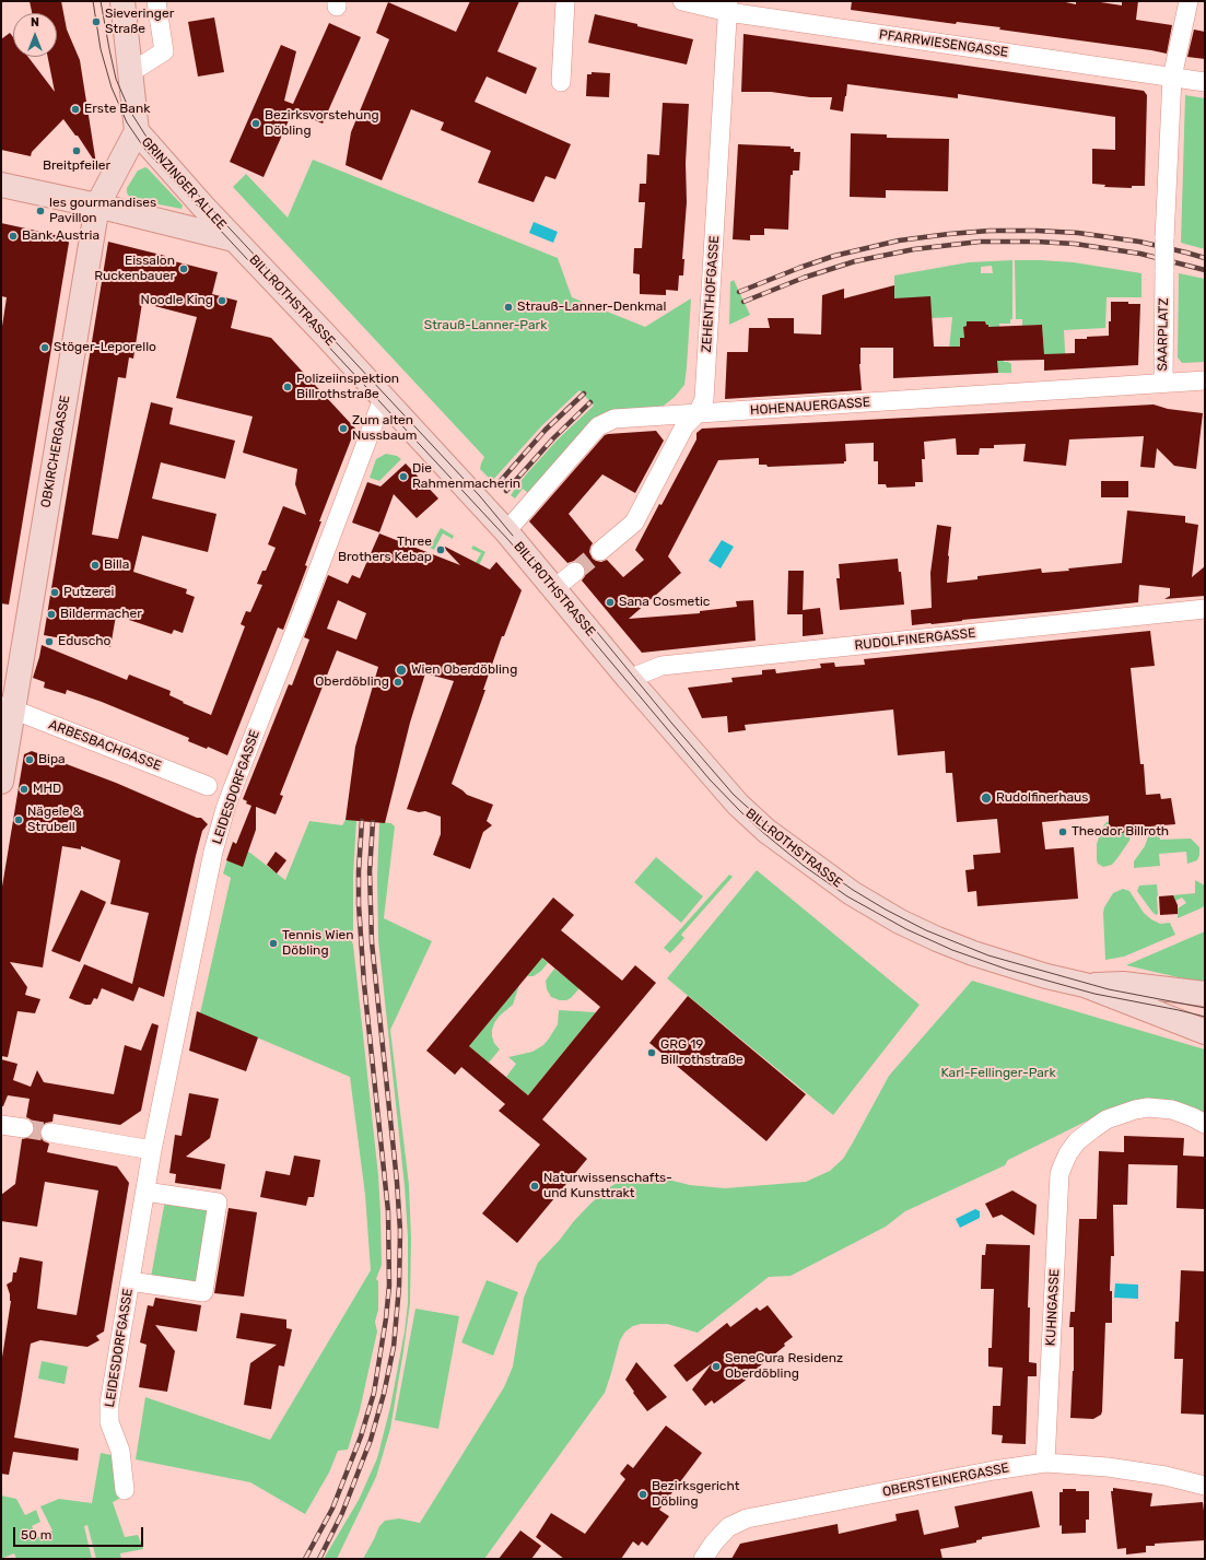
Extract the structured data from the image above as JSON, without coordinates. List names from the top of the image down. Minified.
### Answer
{"streets":{"main road":["GRINZINGER ALLEE","BILLROTHSTRASSE","OBKIRCHERGASSE"],"street":["PFARRWIESENGASSE","ZEHENTHOFGASSE","SAARPLATZ","HOHENAUERGASSE","RUDOLFINERGASSE","ARBESBACHGASSE","LEIDESDORFGASSE","KUHNGASSE","OBERSTEINERGASSE"]},"crossings":[["PFARRWIESENGASSE","ZEHENTHOFGASSE"],["PFARRWIESENGASSE","SAARPLATZ"],["GRINZINGER ALLEE","BILLROTHSTRASSE"],["GRINZINGER ALLEE","OBKIRCHERGASSE"],["ZEHENTHOFGASSE","HOHENAUERGASSE"],["BILLROTHSTRASSE","HOHENAUERGASSE"],["BILLROTHSTRASSE","RUDOLFINERGASSE"],["BILLROTHSTRASSE","LEIDESDORFGASSE"],["SAARPLATZ","HOHENAUERGASSE"],["OBKIRCHERGASSE","ARBESBACHGASSE"],["KUHNGASSE","OBERSTEINERGASSE"]],"parks":["Strauß-Lanner-Park","Karl-Fellinger-Park"],"places":["Sieveringer Straße","Erste Bank","Bezirksvorstehung Döbling","Breitpfeiler","les gourmandises Pavillon","Bank Austria","Eissalon Ruckenbauer","Noodle King","Strauß-Lanner-Denkmal","Stöger-Leporello","Polizeiinspektion Billrothstraße","Zum alten Nussbaum","Die Rahmenmacherin","Three Brothers Kebap","Billa","Putzerei","Sana Cosmetic","Bildermacher","Eduscho","Wien Oberdöbling","Oberdöbling","Bipa","MHD","Rudolfinerhaus","Nägele & Strubell","Theodor Billroth","Tennis Wien Döbling","GRG 19 Billrothstraße","Naturwissenschafts- und Kunsttrakt","SeneCura Residenz Oberdöbling","Bezirksgericht Döbling"],"scale_bar":"50 m","north":"top"}
